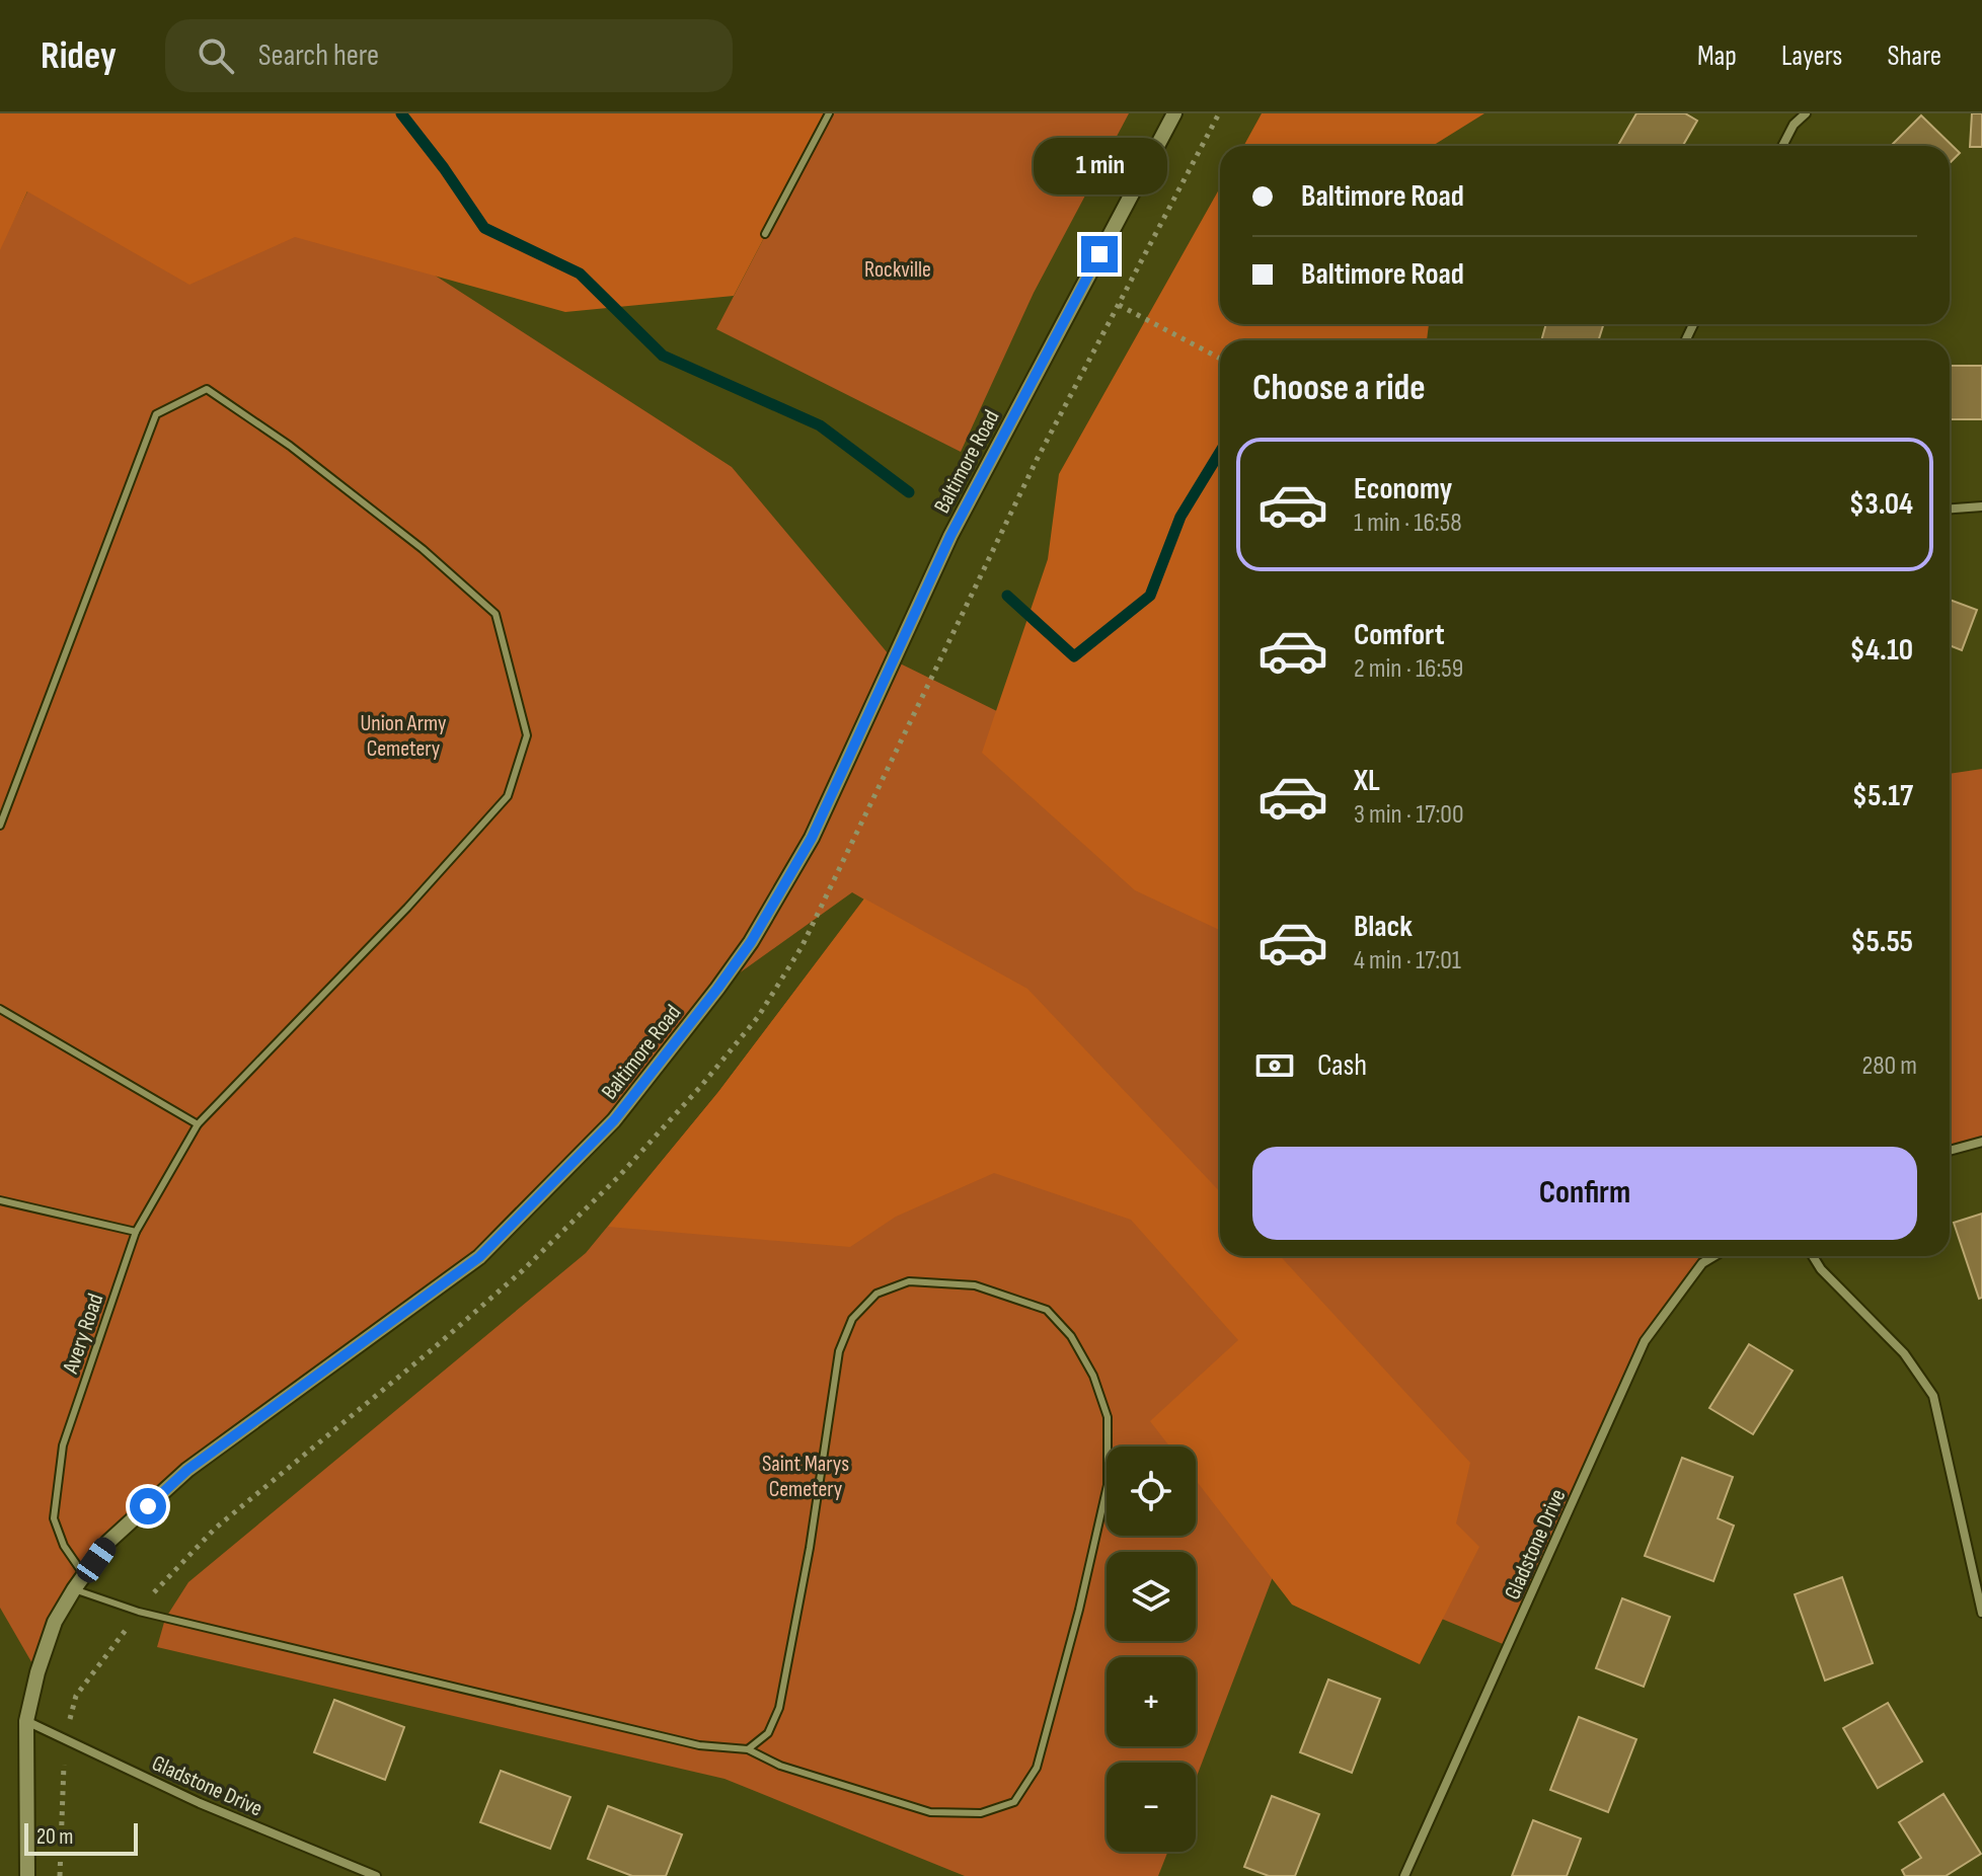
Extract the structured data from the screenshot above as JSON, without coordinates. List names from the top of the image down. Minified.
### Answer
{"streets":{"street":["Baltimore Road","Gladstone Drive"],"lane":["Avery Road"]},"crossings":[["Baltimore Road","Avery Road"],["Baltimore Road","Gladstone Drive"]],"parks":["Rockville","Union Army Cemetery","Saint Marys Cemetery"],"scale_bar":"20 m","page":{"header":"Ridey","search":"Search here","nav":["Map","Layers","Share"],"bubble":"1 min","banner":["Baltimore Road","Baltimore Road"],"heading":"Choose a ride","list":[{"name":"Economy","note":"1 min · 16:58","value":"$3.04"},{"name":"Comfort","note":"2 min · 16:59","value":"$4.10"},{"name":"XL","note":"3 min · 17:00","value":"$5.17"},{"name":"Black","note":"4 min · 17:01","value":"$5.55"}],"pay":["Cash","280 m"],"buttons":"Confirm","map_buttons":["+","−"],"scale":"20 m"}}
